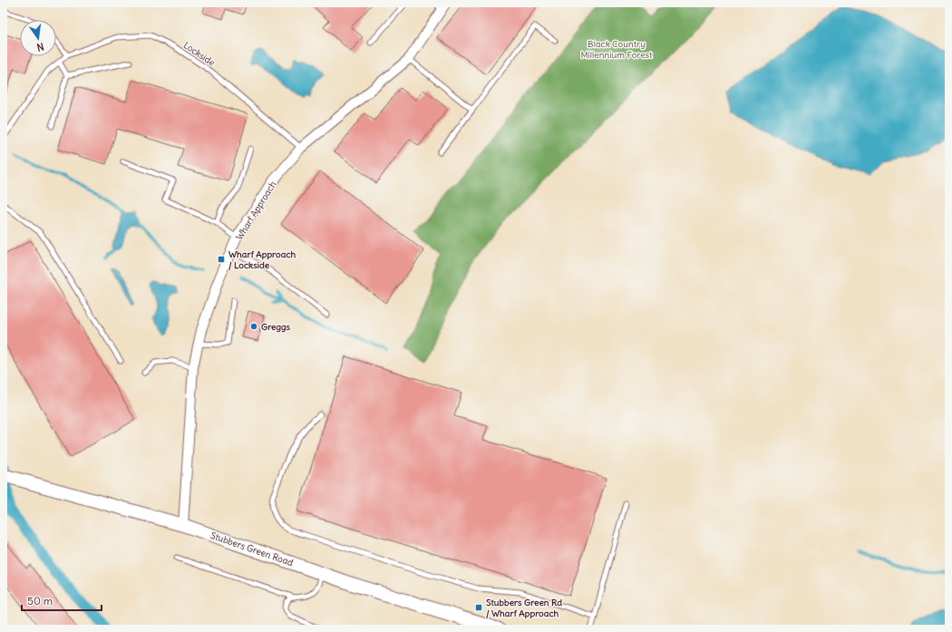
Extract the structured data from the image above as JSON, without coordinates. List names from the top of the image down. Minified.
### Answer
{"streets":{"street":["Wharf Approach","Stubbers Green Road"],"lane":["Lockside"]},"crossings":[["Lockside","Wharf Approach"],["Wharf Approach","Stubbers Green Road"]],"parks":["Black Country Millennium Forest"],"places":{"transit":["Wharf Approach / Lockside","Stubbers Green Rd / Wharf Approach"],"other":["Greggs"]},"scale_bar":"50 m","north":"bottom"}
